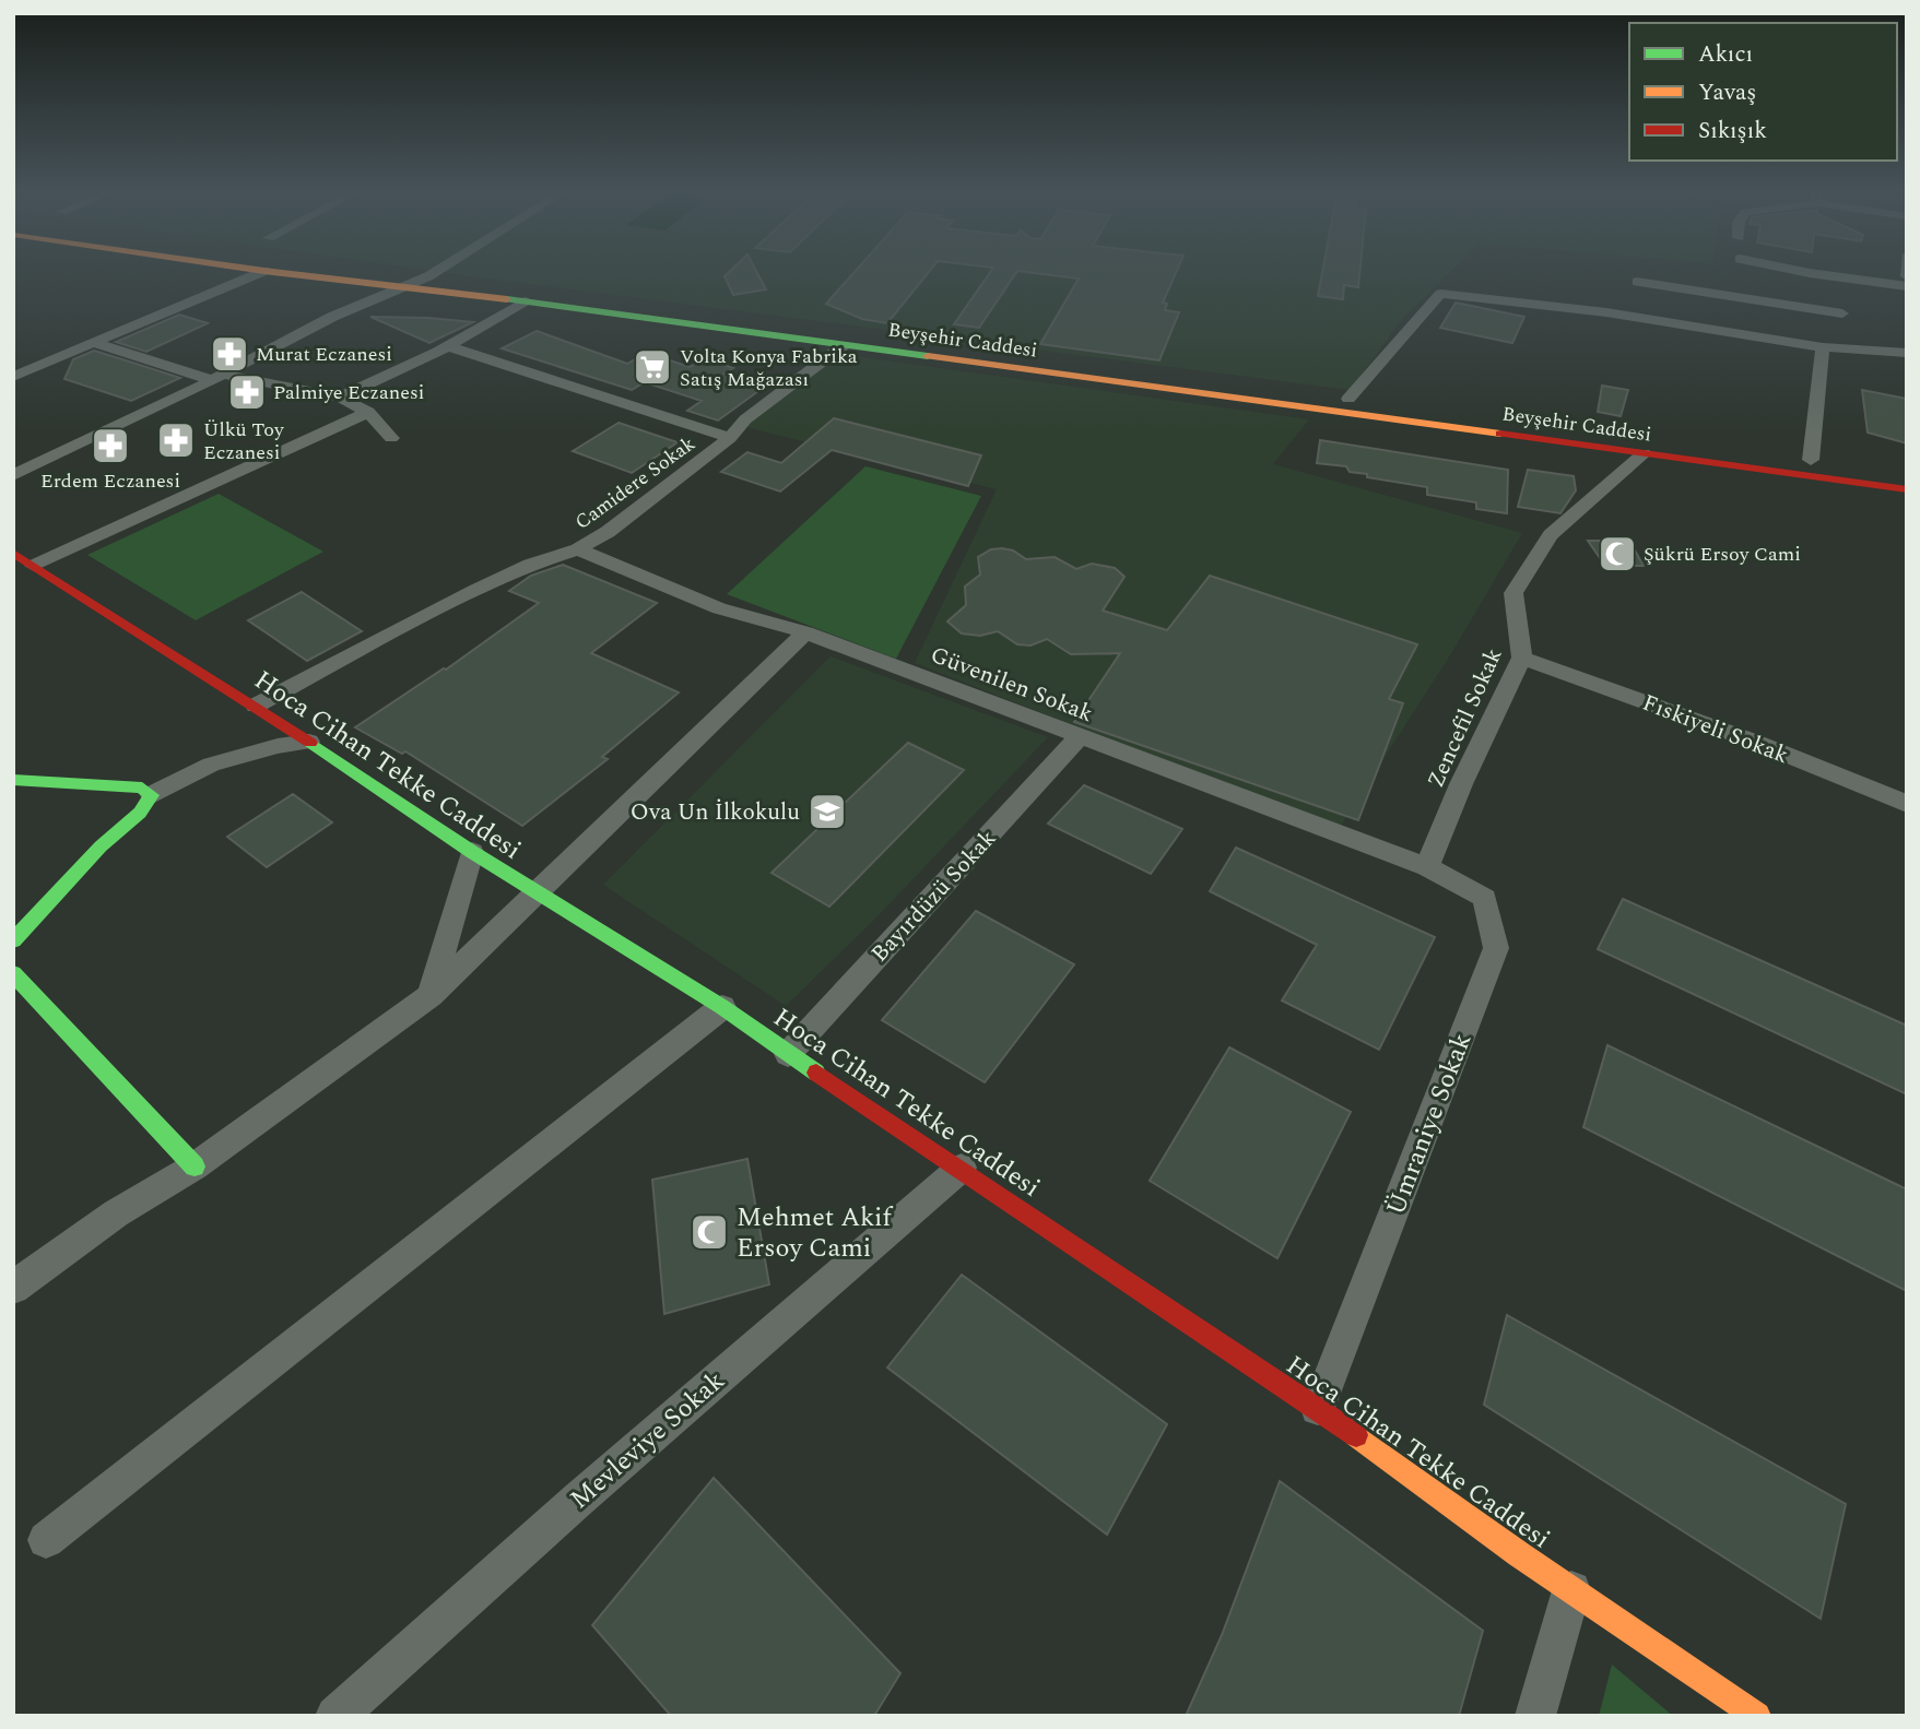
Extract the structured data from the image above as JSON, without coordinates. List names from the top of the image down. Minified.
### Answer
{"streets":{"main road":["Beyşehir Caddesi","Hoca Cihan Tekke Caddesi"],"street":["Camidere Sokak","Güvenilen Sokak","Zencefil Sokak","Fıskiyeli Sokak","Bayırdüzü Sokak","Ümraniye Sokak","Mevleviye Sokak"]},"crossings":[["Beyşehir Caddesi","Zencefil Sokak"],["Camidere Sokak","Güvenilen Sokak"],["Camidere Sokak","Hoca Cihan Tekke Caddesi"],["Güvenilen Sokak","Zencefil Sokak"],["Güvenilen Sokak","Bayırdüzü Sokak"],["Güvenilen Sokak","Ümraniye Sokak"],["Zencefil Sokak","Fıskiyeli Sokak"],["Zencefil Sokak","Ümraniye Sokak"],["Hoca Cihan Tekke Caddesi","Bayırdüzü Sokak"],["Hoca Cihan Tekke Caddesi","Ümraniye Sokak"],["Hoca Cihan Tekke Caddesi","Mevleviye Sokak"]],"places":{"pharmacy":["Murat Eczanesi","Palmiye Eczanesi","Ülkü Toy Eczanesi","Erdem Eczanesi"],"supermarket":["Volta Konya Fabrika Satış Mağazası"],"mosque":["Şükrü Ersoy Cami","Mehmet Akif Ersoy Cami"],"school or university":["Ova Un İlkokulu"]},"legend":["Akıcı","Yavaş","Sıkışık"]}
